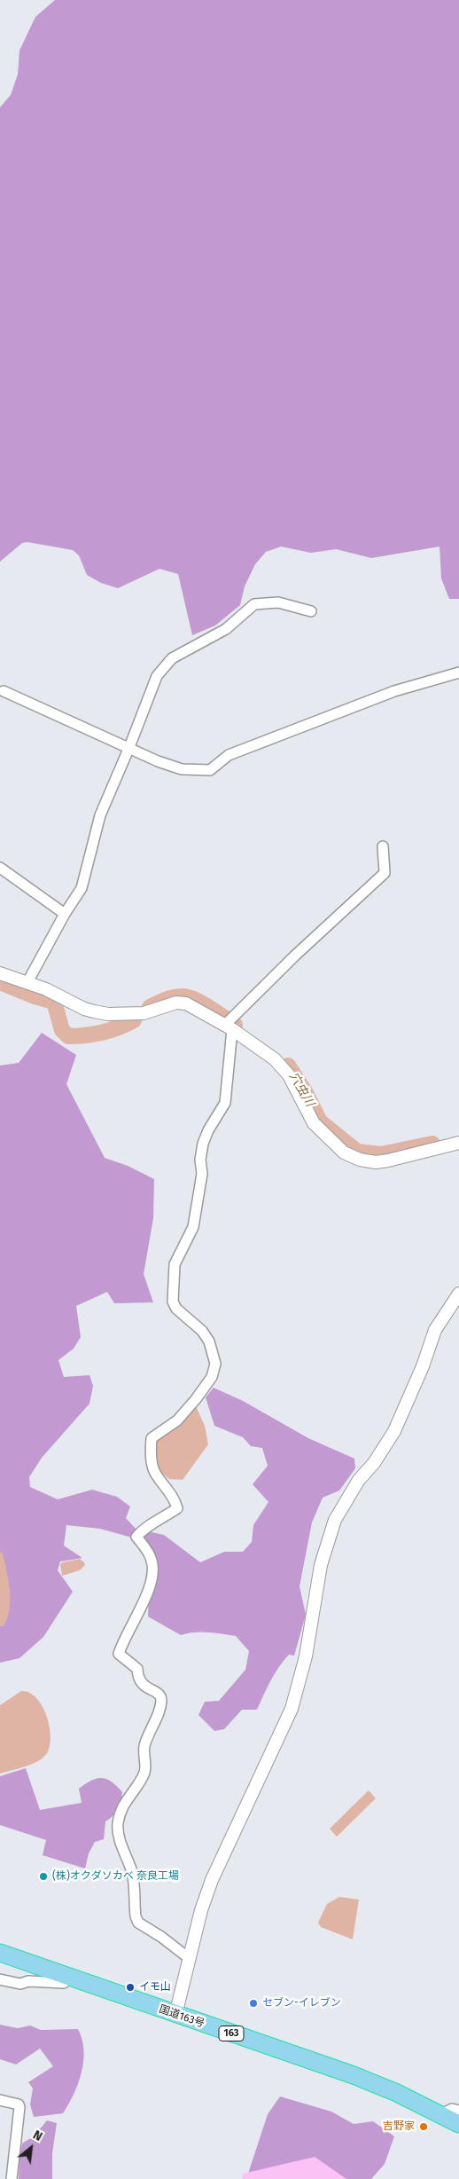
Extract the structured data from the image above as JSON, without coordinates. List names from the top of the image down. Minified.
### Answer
{"streets":{"highway":["国道163号","163"]},"water":["穴虫川"],"places":["(株)オクダソカベ 奈良工場","イモ山","セブン-イレブン","吉野家"],"north":"top right"}
